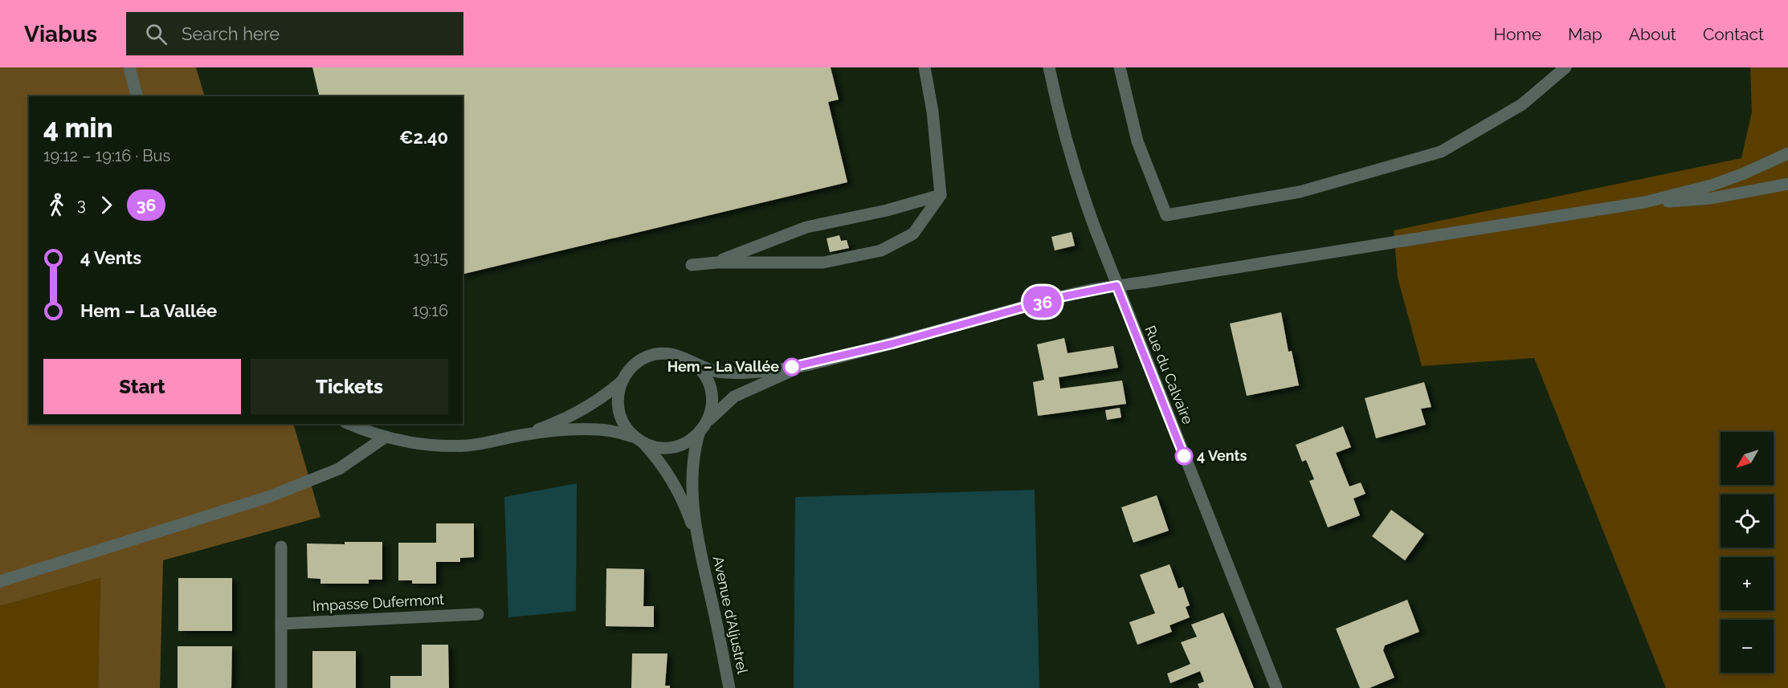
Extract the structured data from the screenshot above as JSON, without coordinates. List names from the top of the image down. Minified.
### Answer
{"streets":{"street":["Rue du Calvaire","Impasse Dufermont","Avenue d'Aljustrel"]},"places":["Hem – La Vallée","4 Vents"],"lines":["bus line 36"],"north":"bottom left","page":{"header":"Viabus","search":"Search here","nav":["Home","Map","About","Contact"],"on_map":"36","heading":["4 min","19:12 – 19:16 · Bus","€2.40"],"legs":["3","36"],"list":[{"name":"4 Vents","value":"19:15"},{"name":"Hem – La Vallée","value":"19:16"}],"buttons":["Start","Tickets"],"map_buttons":["+","−"]}}
